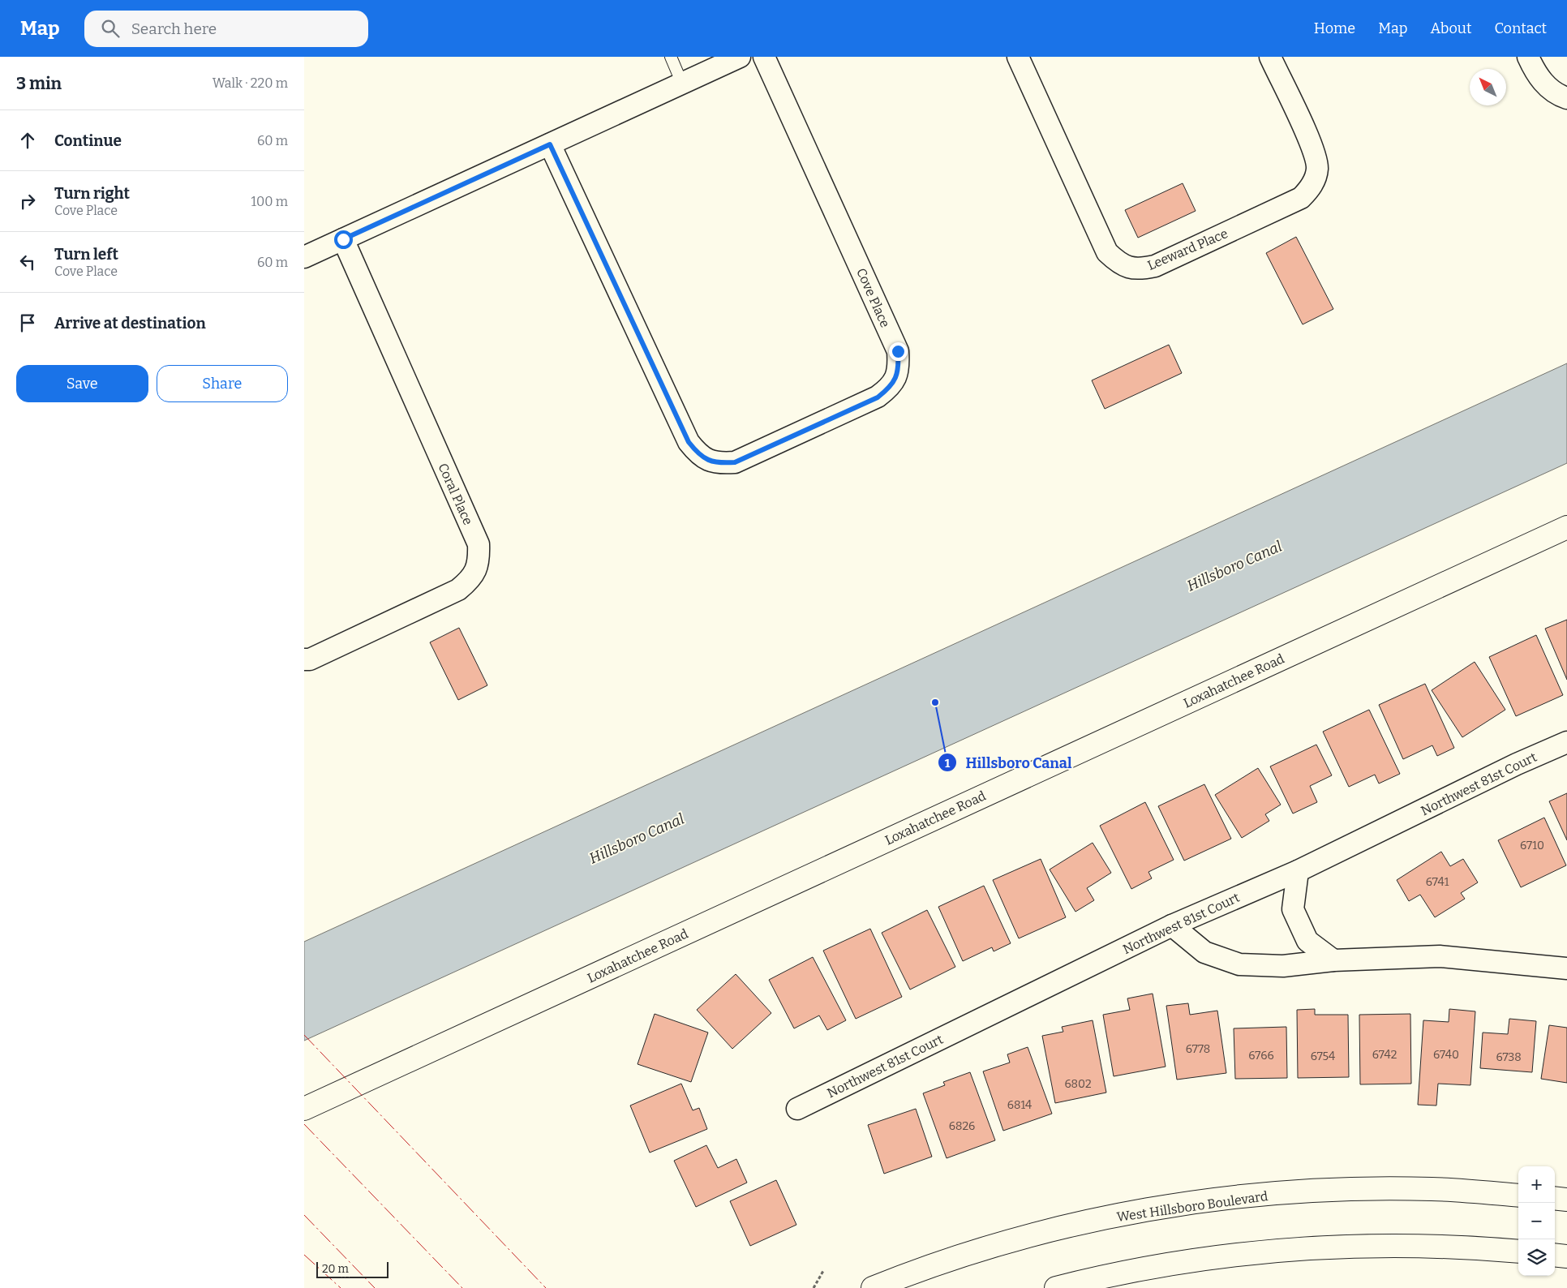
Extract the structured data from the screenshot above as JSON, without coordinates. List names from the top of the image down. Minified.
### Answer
{"streets":{"main road":["Loxahatchee Road","West Hillsboro Boulevard"],"street":["Leeward Place","Cove Place","Coral Place","Northwest 81st Court"]},"water":["Hillsboro Canal"],"places":["Hillsboro Canal"],"house_numbers":["6710","6741","6778","6742","6740","6766","6754","6738","6802","6814","6826"],"scale_bar":"20 m","north":"top left","page":{"header":"Map","search":"Search here","nav":["Home","Map","About","Contact"],"heading":["3 min","Walk · 220 m"],"list":[["Continue","60 m"],["Turn right","Cove Place","100 m"],["Turn left","Cove Place","60 m"],"Arrive at destination"],"buttons":["Save","Share"],"map_buttons":["+","−"],"scale":"20 m"}}
